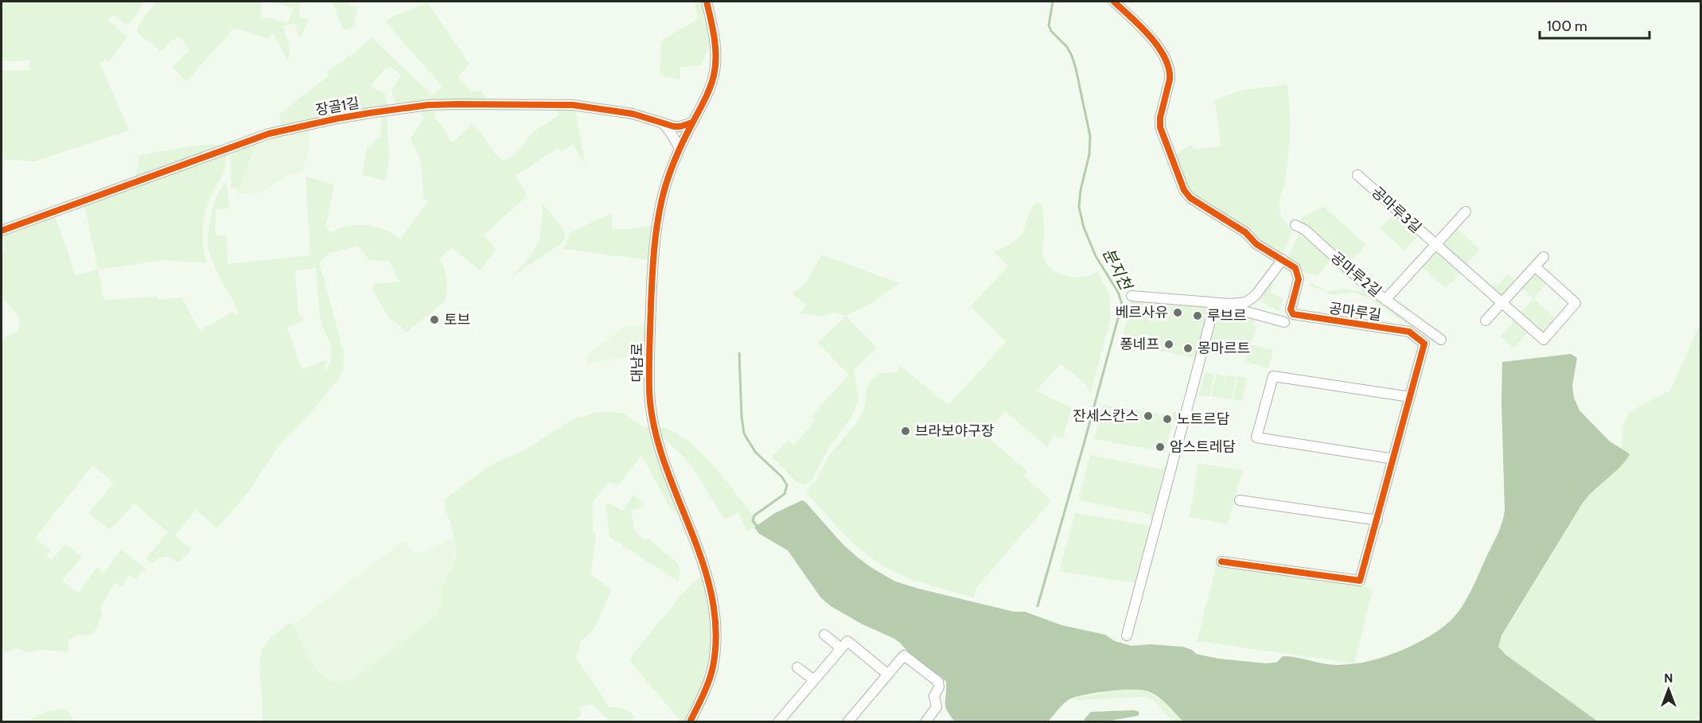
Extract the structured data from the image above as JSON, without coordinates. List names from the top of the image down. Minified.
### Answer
{"streets":{"street":["장골1길","공마루3길","공마루2길","공마루길","대남로"]},"crossings":[["장골1길","대남로"]],"water":["분지천"],"places":["베르사유","루브르","토브","퐁네프","몽마르트","잔세스칸스","노트르담","브라보야구장","암스트레담"],"scale_bar":"100 m","north":"top"}
